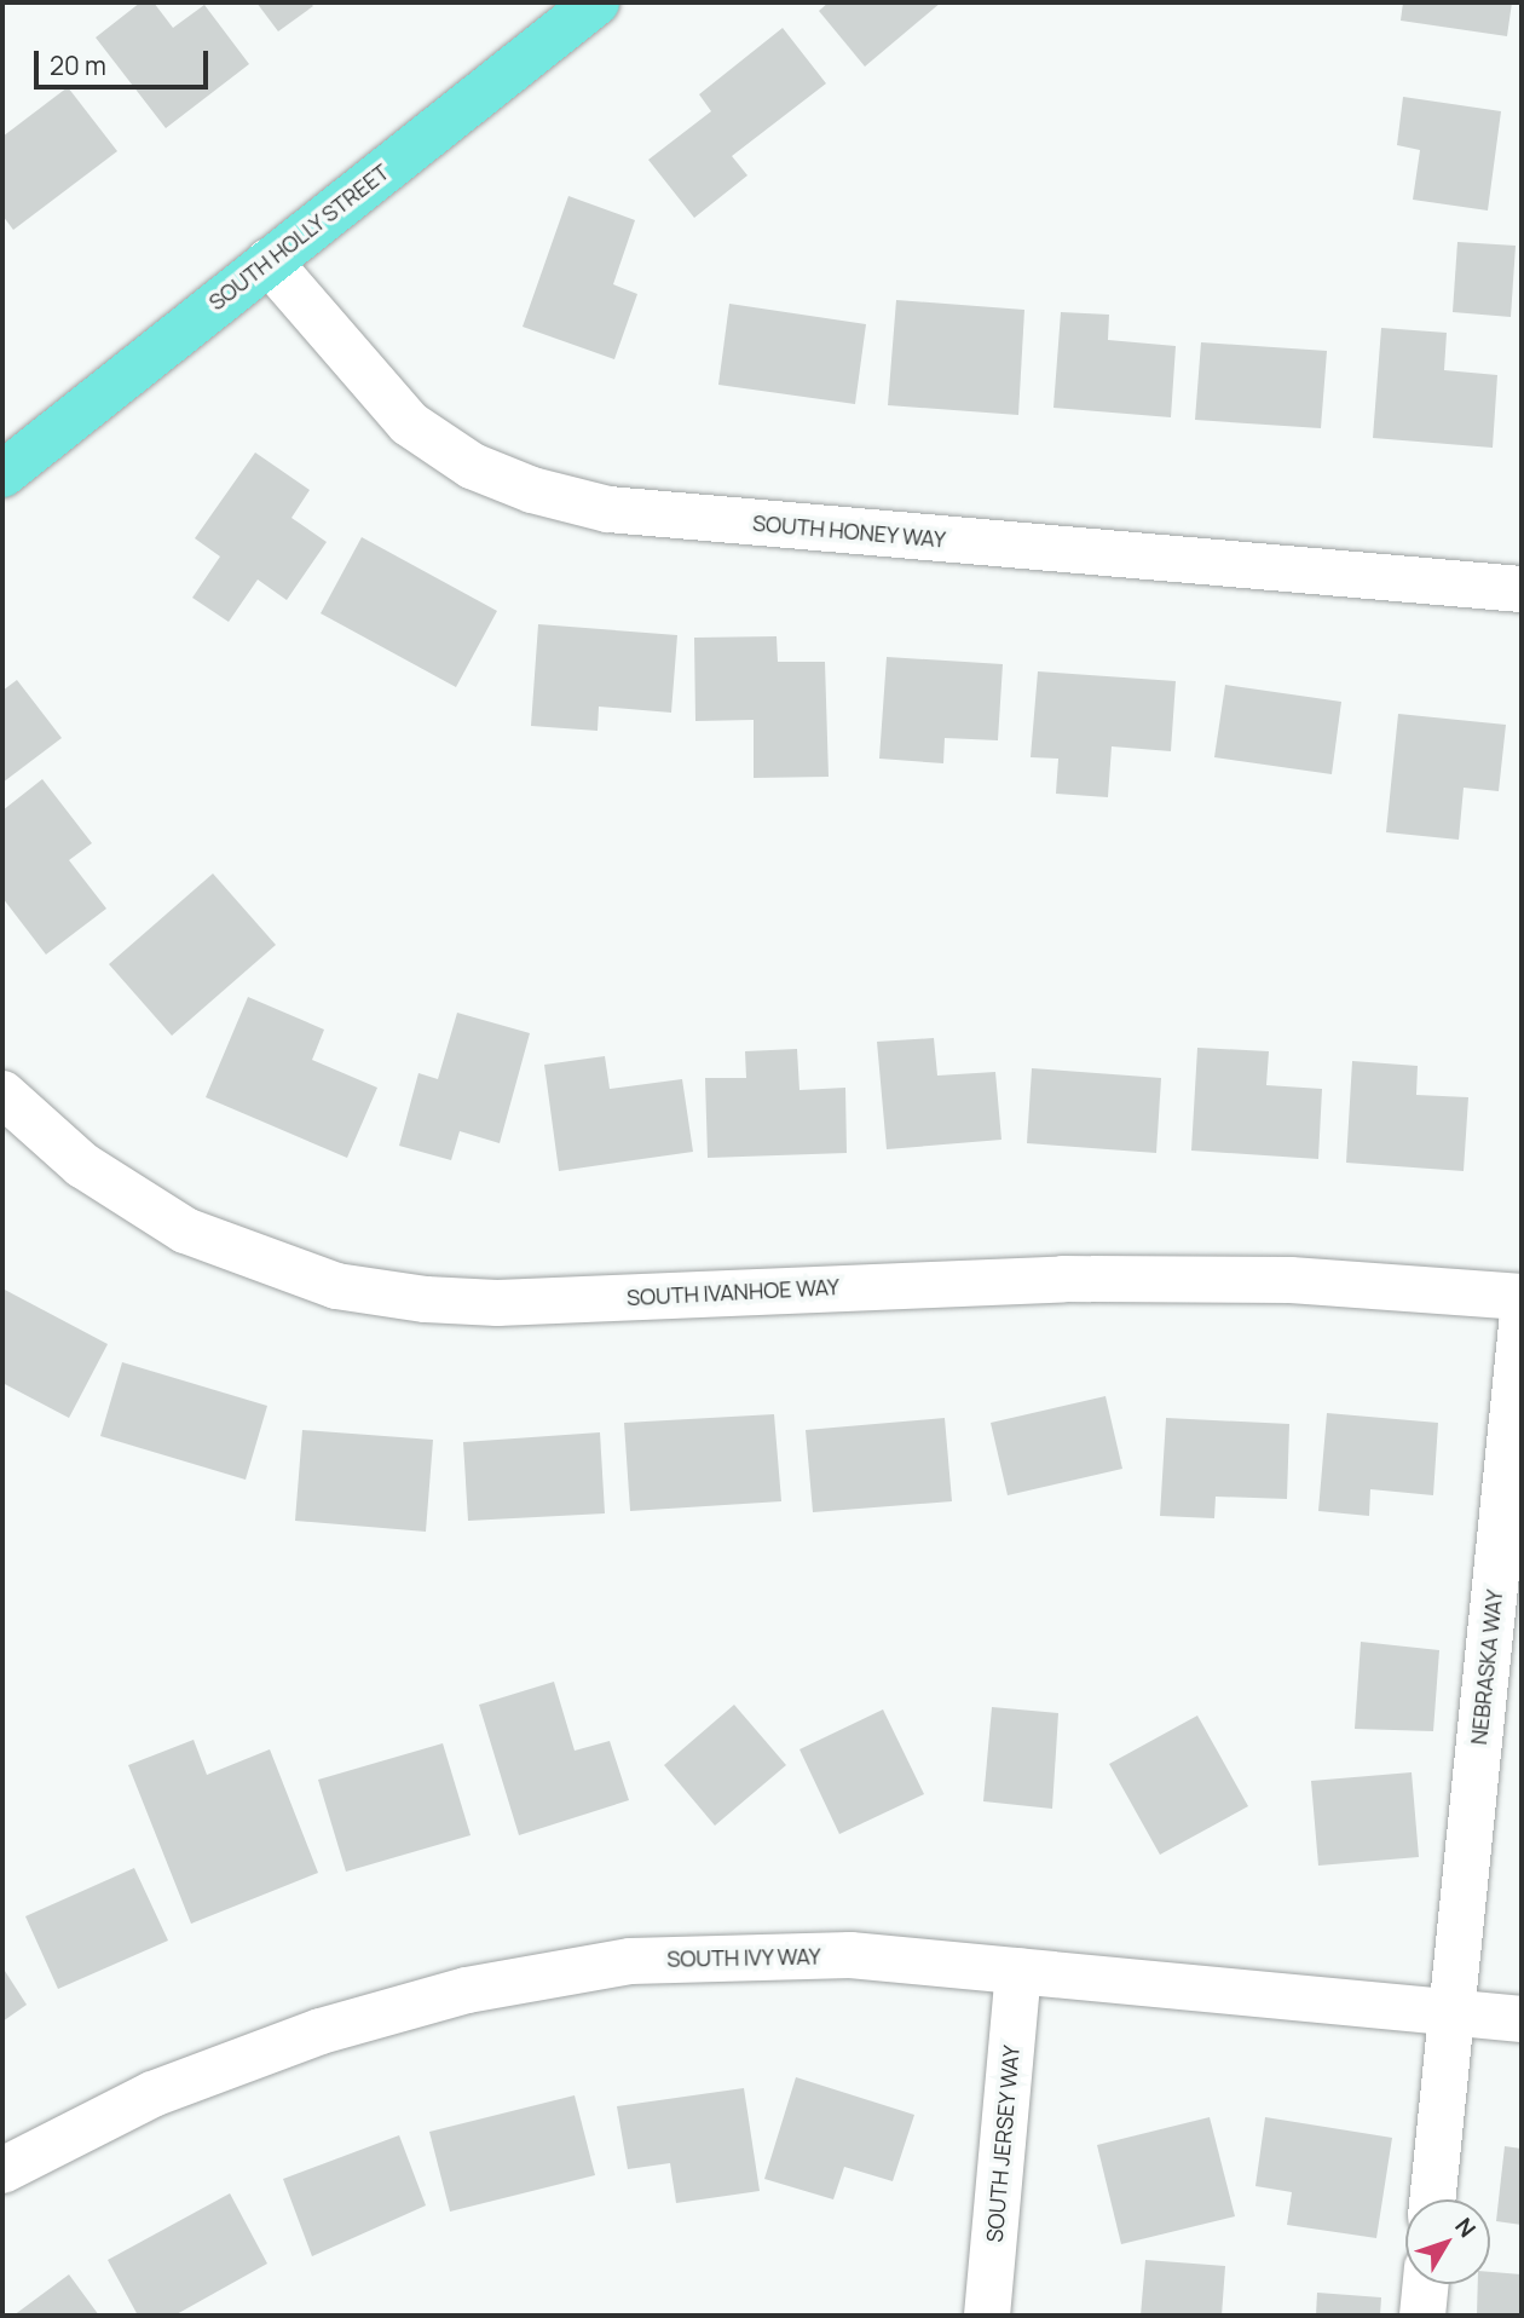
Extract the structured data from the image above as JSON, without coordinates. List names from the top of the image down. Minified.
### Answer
{"streets":{"main road":["SOUTH HOLLY STREET"],"street":["SOUTH HONEY WAY","SOUTH IVANHOE WAY","NEBRASKA WAY","SOUTH IVY WAY","SOUTH JERSEY WAY"]},"crossings":[["SOUTH HOLLY STREET","SOUTH HONEY WAY"],["NEBRASKA WAY","SOUTH IVY WAY"],["SOUTH IVY WAY","SOUTH JERSEY WAY"]],"scale_bar":"20 m","north":"top right"}
